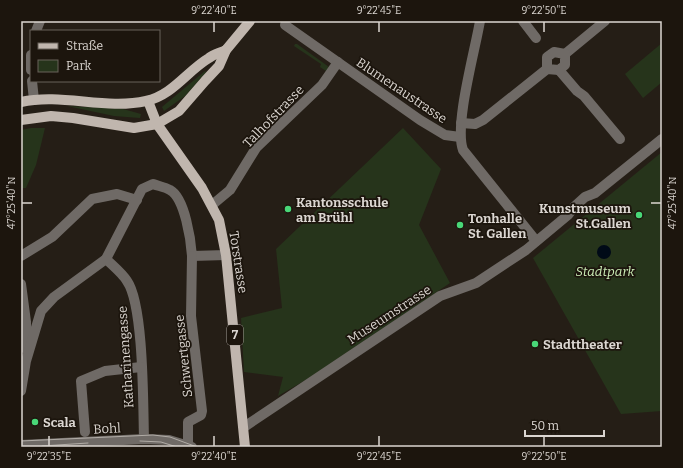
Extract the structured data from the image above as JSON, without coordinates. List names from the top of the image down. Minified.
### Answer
{"streets":{"main road":["Torstrasse","7"],"street":["Blumenaustrasse","Talhofstrasse","Museumstrasse","Schwertgasse","Katharinengasse","Bohl"]},"crossings":[["Blumenaustrasse","Talhofstrasse"],["Talhofstrasse","Torstrasse"],["Torstrasse","Museumstrasse"],["Schwertgasse","Katharinengasse"],["Schwertgasse","Bohl"],["Katharinengasse","Bohl"]],"parks":["Stadtpark"],"places":["Kantonsschule am Brühl","Kunstmuseum St.Gallen","Tonhalle St. Gallen","Stadttheater","Scala"],"legend":["Straße","Park"],"scale_bar":"50 m","coordinates":["9°22'40\"E","9°22'45\"E","9°22'50\"E","47°25'40\"N","9°22'35\"E"]}
